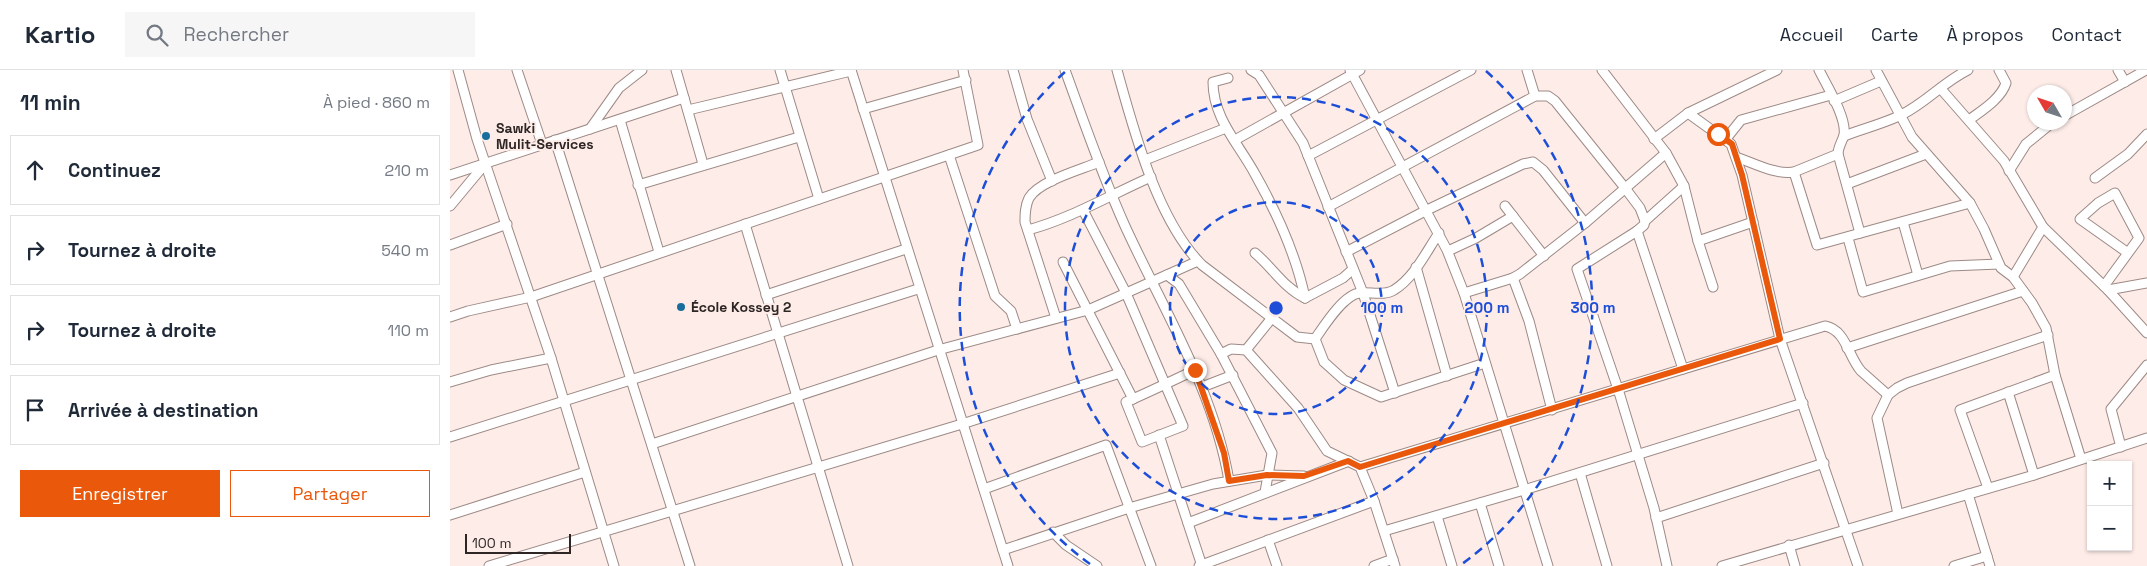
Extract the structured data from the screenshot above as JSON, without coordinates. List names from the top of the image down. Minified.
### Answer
{"places":["Sawki Mulit-Services","École Kossey 2"],"scale_bar":"100 m","north":"top left","page":{"header":"Kartio","search":"Rechercher","nav":["Accueil","Carte","À propos","Contact"],"heading":["11 min","À pied · 860 m"],"list":[["Continuez","210 m"],["Tournez à droite","540 m"],["Tournez à droite","110 m"],"Arrivée à destination"],"buttons":["Enregistrer","Partager"],"map_buttons":["+","−"],"scale":"100 m"},"rings":["100 m","200 m","300 m"]}
